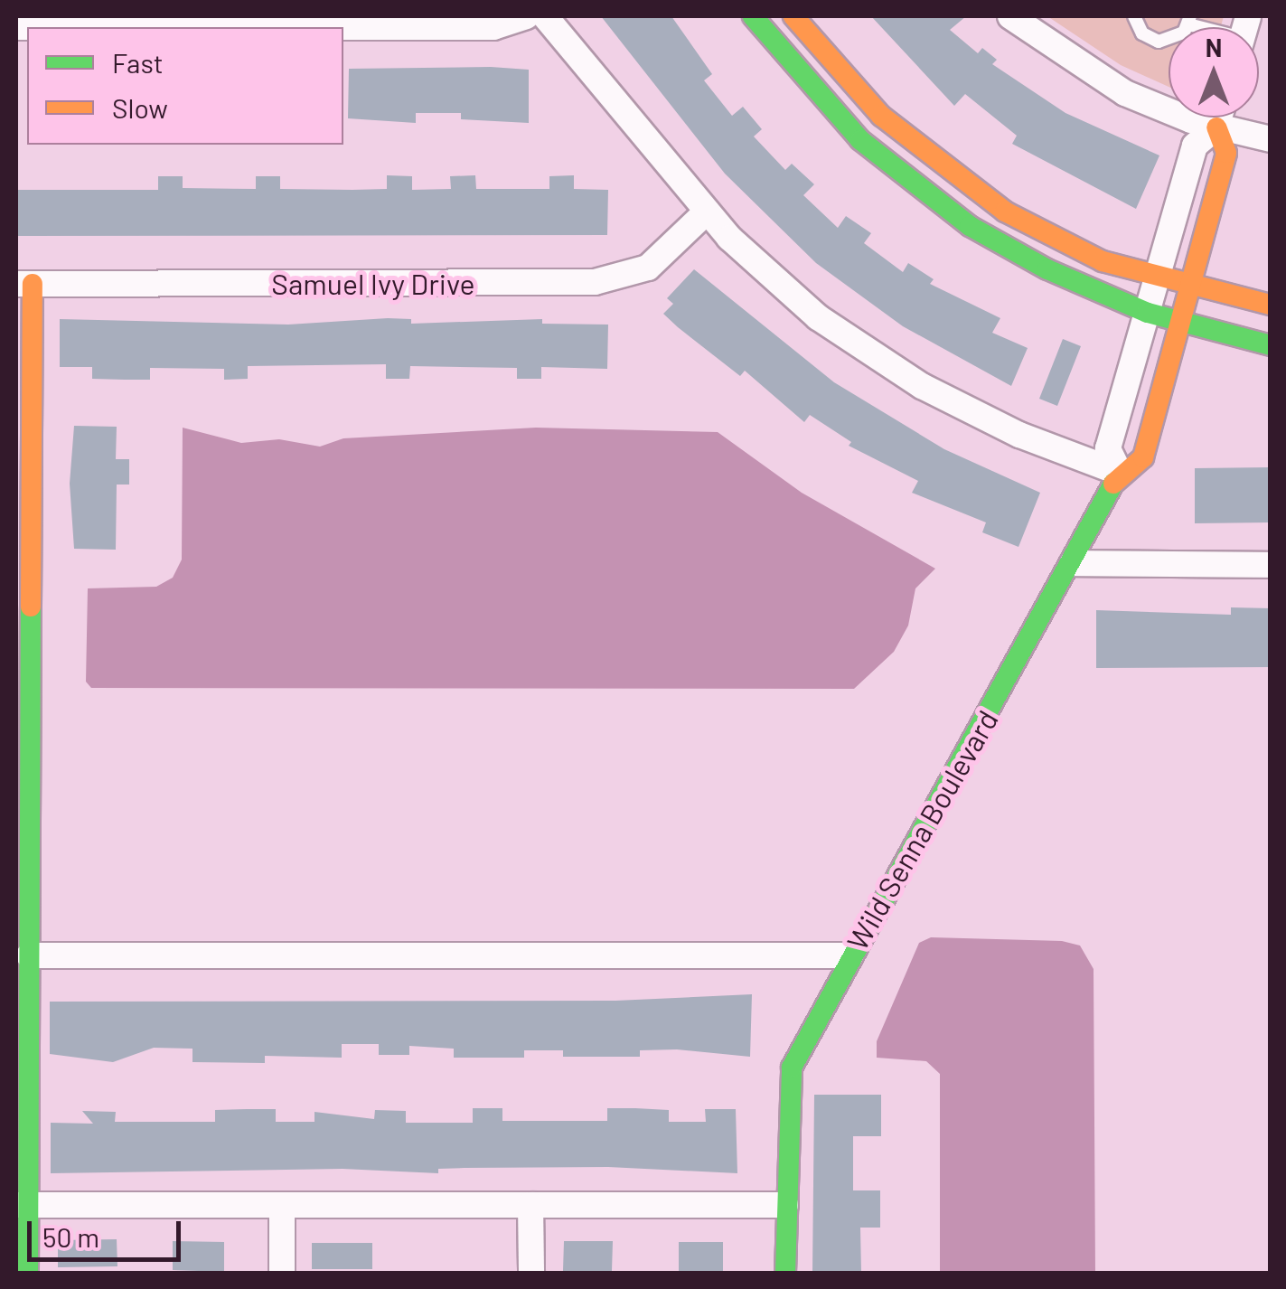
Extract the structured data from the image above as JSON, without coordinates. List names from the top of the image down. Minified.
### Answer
{"streets":{"street":["Samuel Ivy Drive","Wild Senna Boulevard"]},"legend":["Fast","Slow"],"scale_bar":"50 m","north":"top"}
